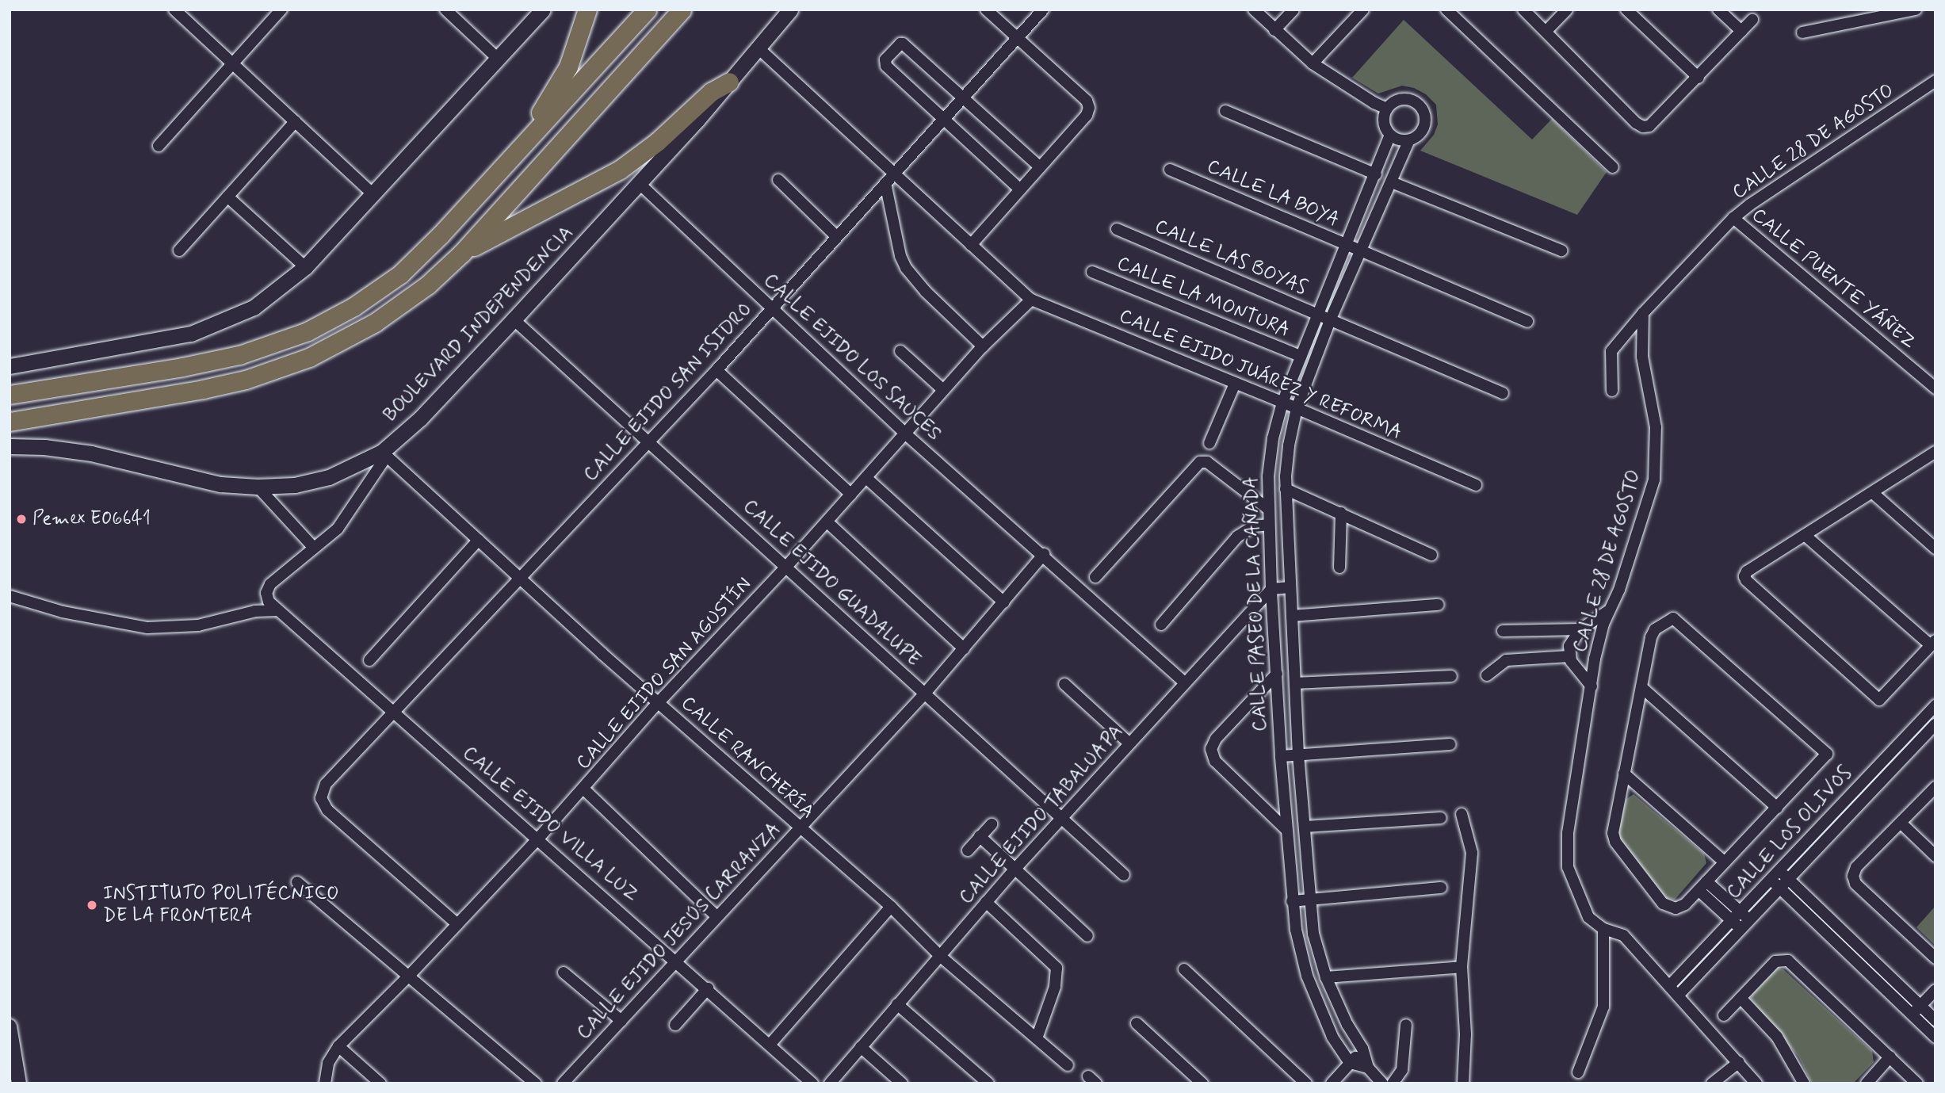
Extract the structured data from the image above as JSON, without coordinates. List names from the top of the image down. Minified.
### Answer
{"streets":{"main road":["BOULEVARD INDEPENDENCIA"],"street":["CALLE 28 DE AGOSTO","CALLE LA BOYA","CALLE LAS BOYAS","CALLE PUENTE YÁÑEZ","CALLE LA MONTURA","CALLE EJIDO LOS SAUCES","CALLE EJIDO JUÁREZ Y REFORMA","CALLE EJIDO SAN ISIDRO","CALLE EJIDO GUADALUPE","CALLE PASEO DE LA CAÑADA","CALLE EJIDO SAN AGUSTÍN","CALLE RANCHERÍA","CALLE EJIDO TABALUAPA","CALLE EJIDO VILLA LUZ","CALLE LOS OLIVOS","CALLE EJIDO JESÚS CARRANZA"]},"crossings":[["CALLE 28 DE AGOSTO","CALLE PUENTE YÁÑEZ"],["CALLE 28 DE AGOSTO","CALLE LOS OLIVOS"],["CALLE LA BOYA","CALLE PASEO DE LA CAÑADA"],["CALLE LAS BOYAS","CALLE PASEO DE LA CAÑADA"],["CALLE LA MONTURA","CALLE PASEO DE LA CAÑADA"],["BOULEVARD INDEPENDENCIA","CALLE EJIDO LOS SAUCES"],["BOULEVARD INDEPENDENCIA","CALLE EJIDO GUADALUPE"],["BOULEVARD INDEPENDENCIA","CALLE RANCHERÍA"],["CALLE EJIDO LOS SAUCES","CALLE EJIDO SAN ISIDRO"],["CALLE EJIDO LOS SAUCES","CALLE EJIDO SAN AGUSTÍN"],["CALLE EJIDO LOS SAUCES","CALLE EJIDO TABALUAPA"],["CALLE EJIDO LOS SAUCES","CALLE EJIDO JESÚS CARRANZA"],["CALLE EJIDO JUÁREZ Y REFORMA","CALLE PASEO DE LA CAÑADA"],["CALLE EJIDO JUÁREZ Y REFORMA","CALLE EJIDO SAN AGUSTÍN"],["CALLE EJIDO SAN ISIDRO","CALLE EJIDO GUADALUPE"],["CALLE EJIDO SAN ISIDRO","CALLE EJIDO SAN AGUSTÍN"],["CALLE EJIDO SAN ISIDRO","CALLE RANCHERÍA"],["CALLE EJIDO SAN ISIDRO","CALLE EJIDO VILLA LUZ"],["CALLE EJIDO GUADALUPE","CALLE EJIDO SAN AGUSTÍN"],["CALLE EJIDO GUADALUPE","CALLE EJIDO TABALUAPA"],["CALLE EJIDO GUADALUPE","CALLE EJIDO JESÚS CARRANZA"],["CALLE PASEO DE LA CAÑADA","CALLE EJIDO TABALUAPA"],["CALLE EJIDO SAN AGUSTÍN","CALLE RANCHERÍA"],["CALLE EJIDO SAN AGUSTÍN","CALLE EJIDO VILLA LUZ"],["CALLE RANCHERÍA","CALLE EJIDO TABALUAPA"],["CALLE RANCHERÍA","CALLE EJIDO JESÚS CARRANZA"],["CALLE EJIDO VILLA LUZ","CALLE EJIDO JESÚS CARRANZA"]],"places":["Pemex E06641","INSTITUTO POLITÉCNICO DE LA FRONTERA"]}
